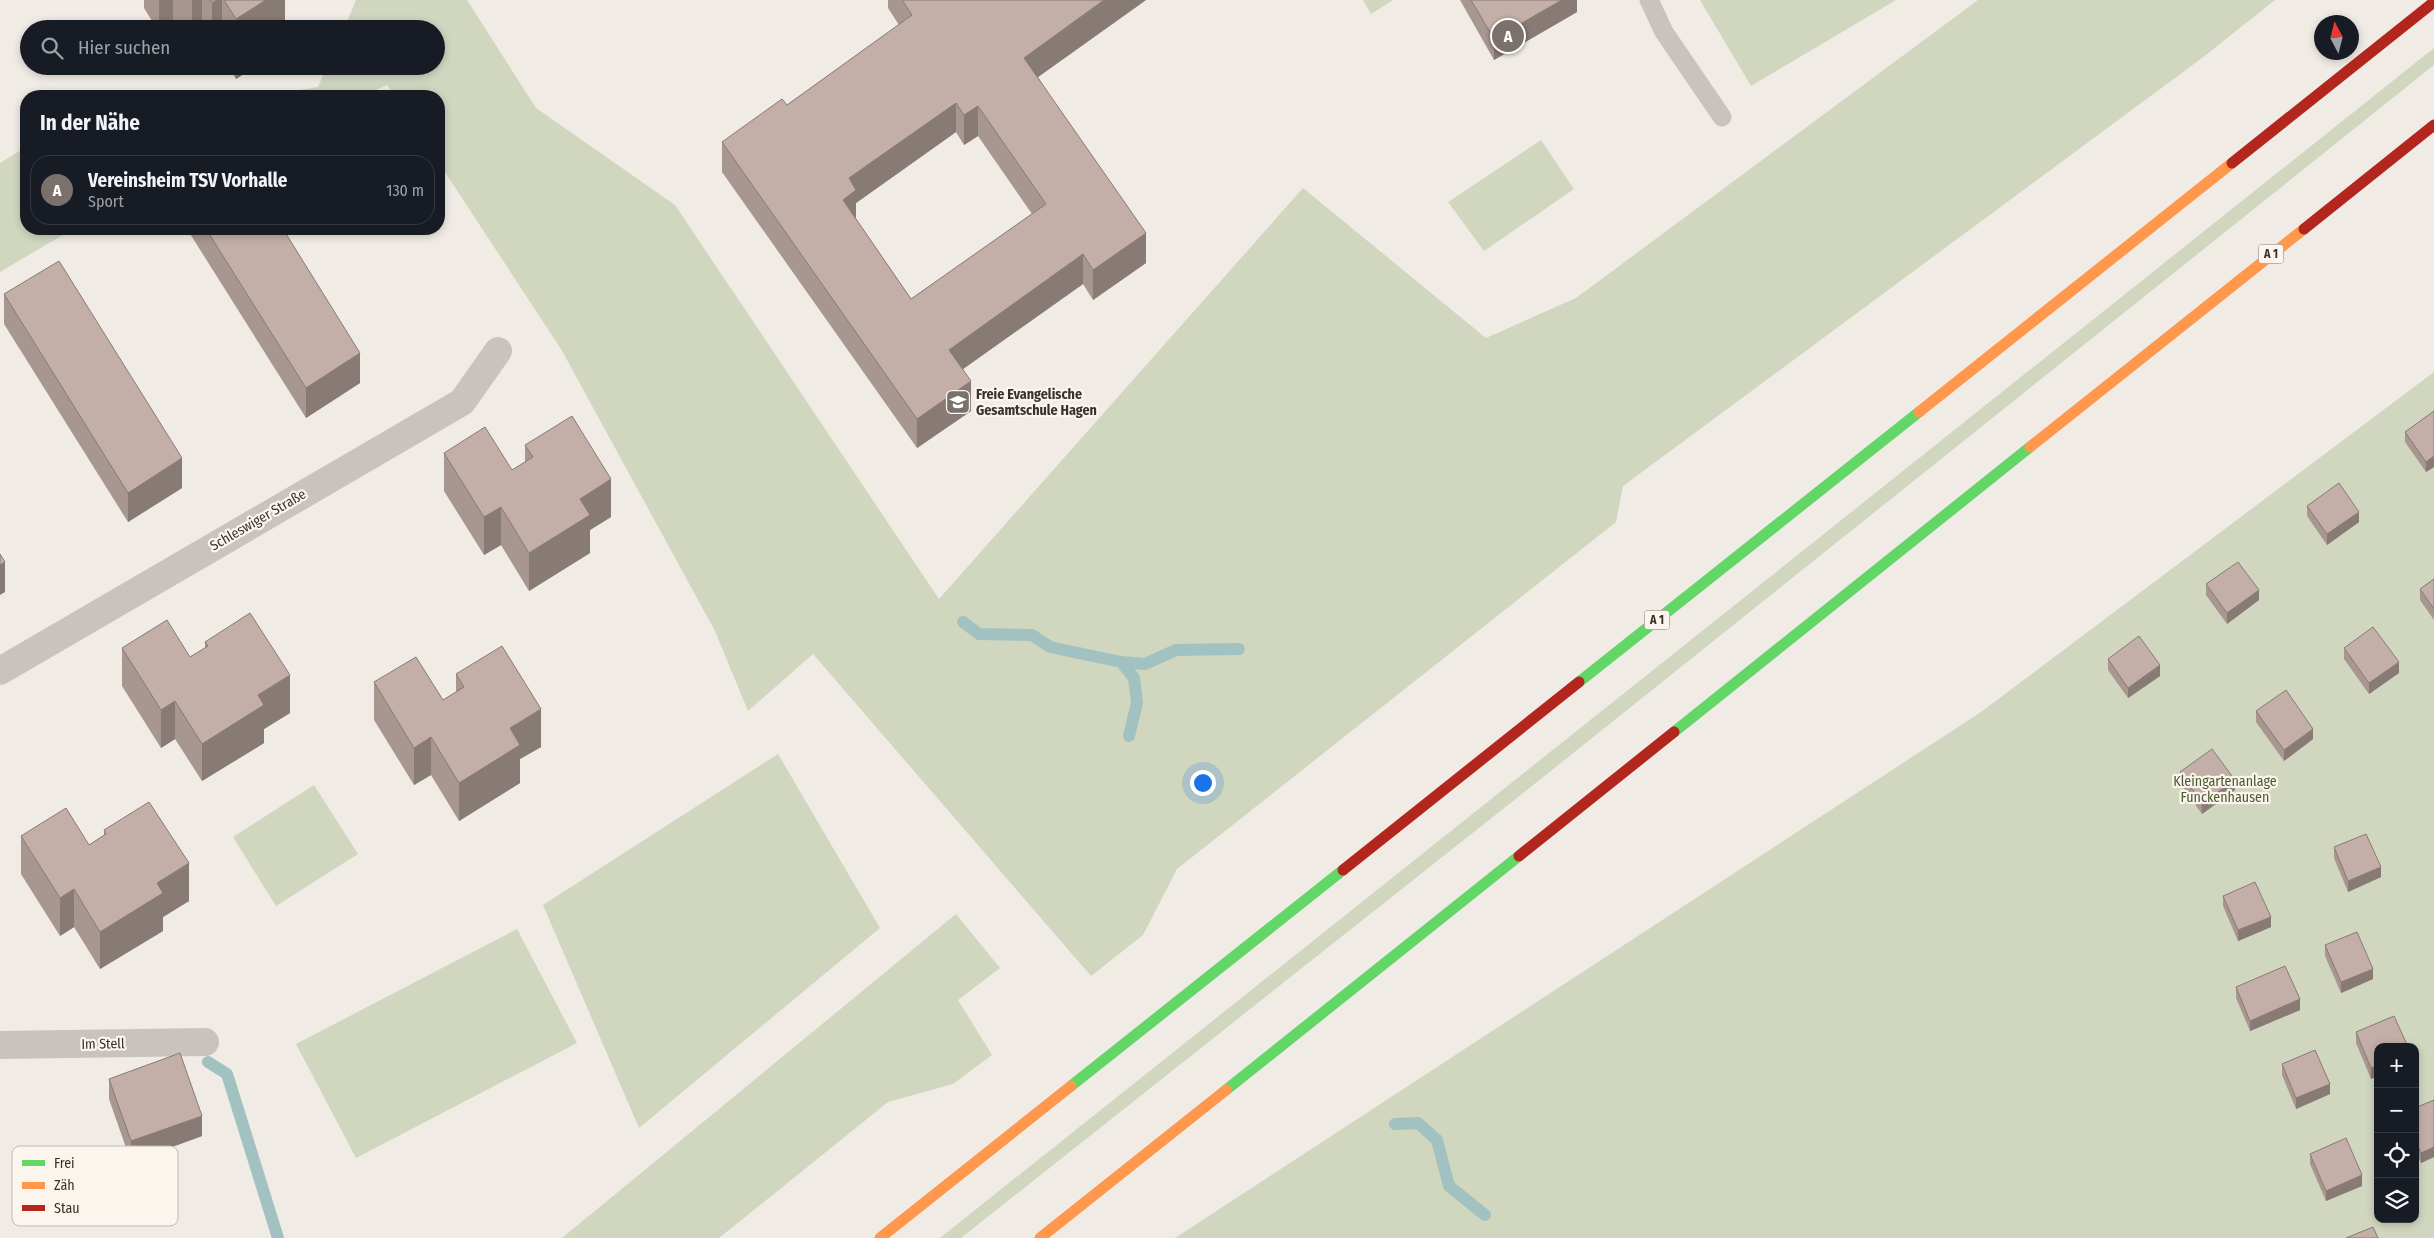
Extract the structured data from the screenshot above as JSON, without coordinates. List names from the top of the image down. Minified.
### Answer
{"streets":{"highway":["A 1"],"street":["Schleswiger Straße","Im Stell"]},"parks":["Kleingartenanlage Funckenhausen"],"places":{"school or university":["Freie Evangelische Gesamtschule Hagen"]},"legend":["Frei","Zäh","Stau"],"north":"top","page":{"pins":"A","search":"Hier suchen","heading":"In der Nähe","list":[{"mark":"A","name":"Vereinsheim TSV Vorhalle","note":"Sport","value":"130 m"}],"map_buttons":["+","−"]}}
